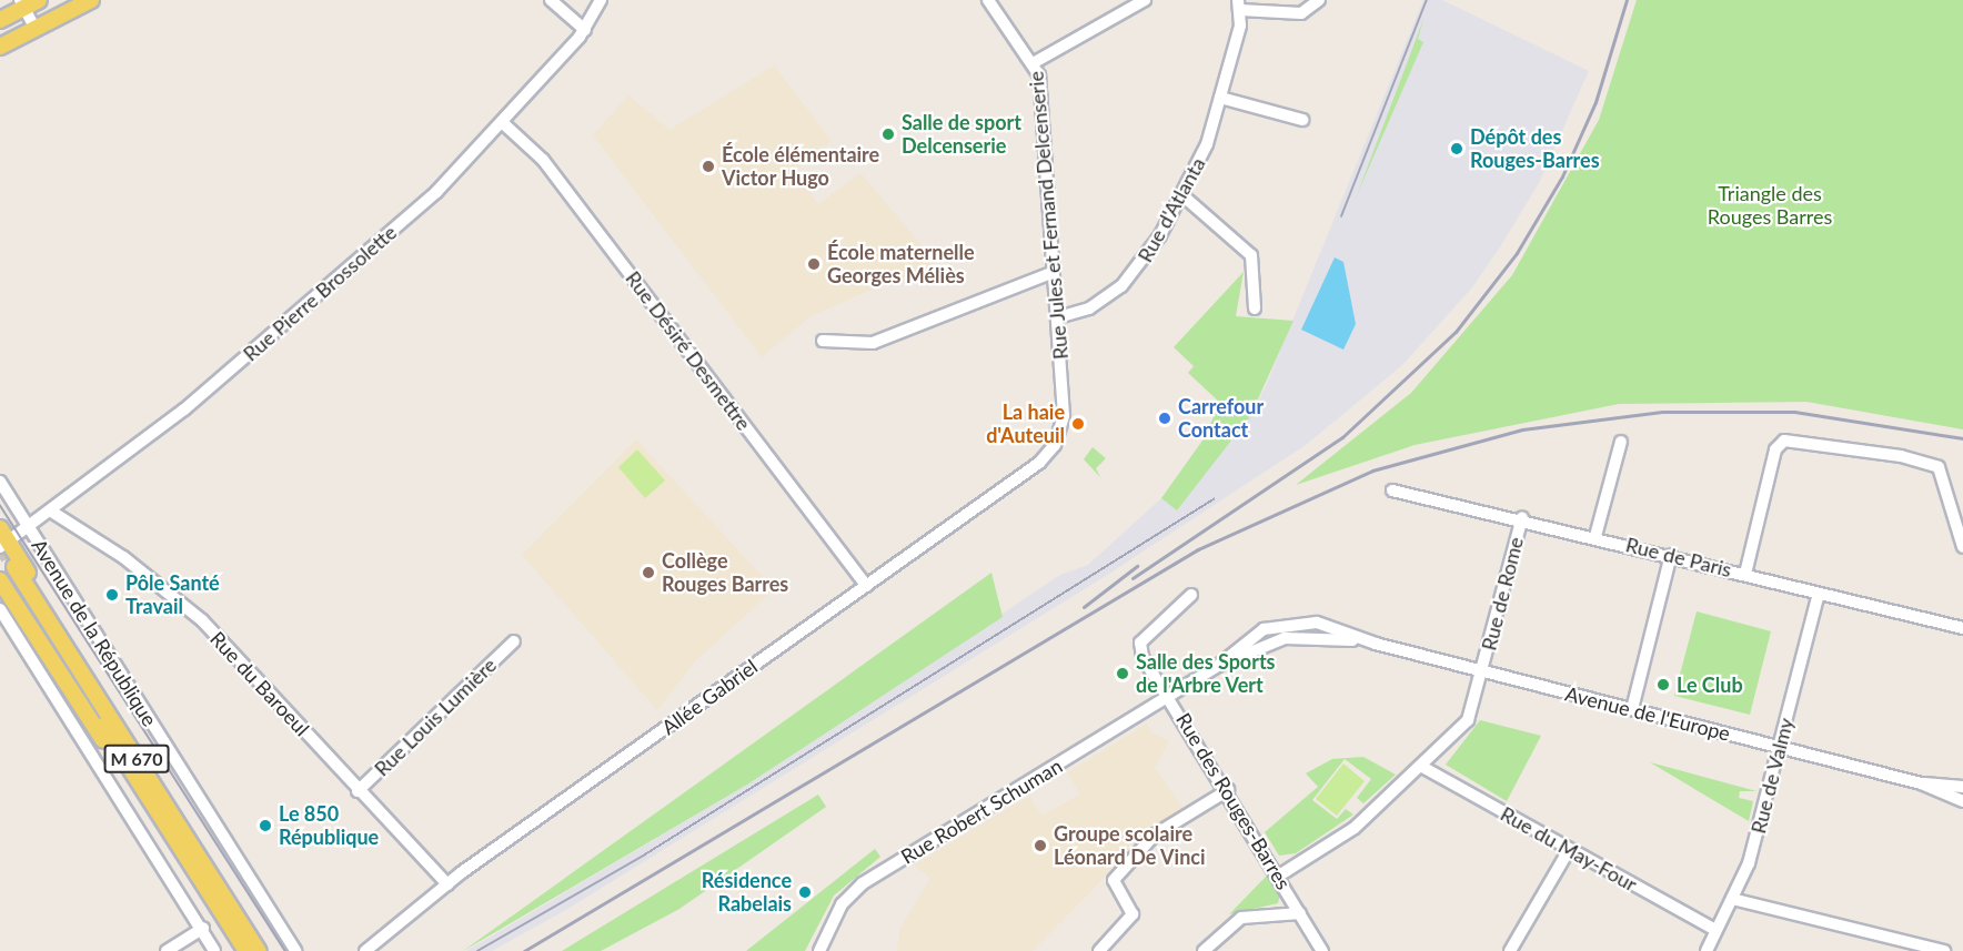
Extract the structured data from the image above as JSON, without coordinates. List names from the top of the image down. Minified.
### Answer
{"streets":{"main road":["Avenue de la République","M 670"],"street":["Rue d'Atlanta","Rue Jules et Fernand Delcenserie","Rue Pierre Brossolette","Rue Désiré Desmettre","Rue de Paris","Rue de Rome","Rue du Baroeul","Allée Gabriel","Avenue de l'Europe","Rue Louis Lumière","Rue de Valmy","Rue des Rouges-Barres","Rue Robert Schuman","Rue du May-Four"]},"crossings":[["Rue d'Atlanta","Rue Jules et Fernand Delcenserie"],["Rue Jules et Fernand Delcenserie","Allée Gabriel"],["Rue Pierre Brossolette","Rue Désiré Desmettre"],["Rue Pierre Brossolette","Avenue de la République"],["Rue Pierre Brossolette","Rue du Baroeul"],["Rue Désiré Desmettre","Allée Gabriel"],["Rue de Paris","Rue de Rome"],["Rue de Paris","Rue de Valmy"],["Rue de Rome","Avenue de l'Europe"],["Rue de Rome","Rue des Rouges-Barres"],["Rue de Rome","Rue du May-Four"],["Rue du Baroeul","Allée Gabriel"],["Rue du Baroeul","Rue Louis Lumière"],["Avenue de l'Europe","Rue de Valmy"],["Avenue de l'Europe","Rue des Rouges-Barres"],["Avenue de l'Europe","Rue Robert Schuman"],["Rue de Valmy","Rue du May-Four"],["Rue des Rouges-Barres","Rue Robert Schuman"]],"parks":["Triangle des Rouges Barres"],"places":["Salle de sport Delcenserie","Dépôt des Rouges-Barres","École élémentaire Victor Hugo","École maternelle Georges Méliès","Carrefour Contact","La haie d'Auteuil","Collège Rouges Barres","Pôle Santé Travail","Salle des Sports de l'Arbre Vert","Le Club","Le 850 République","Groupe scolaire Léonard De Vinci","Résidence Rabelais"]}
